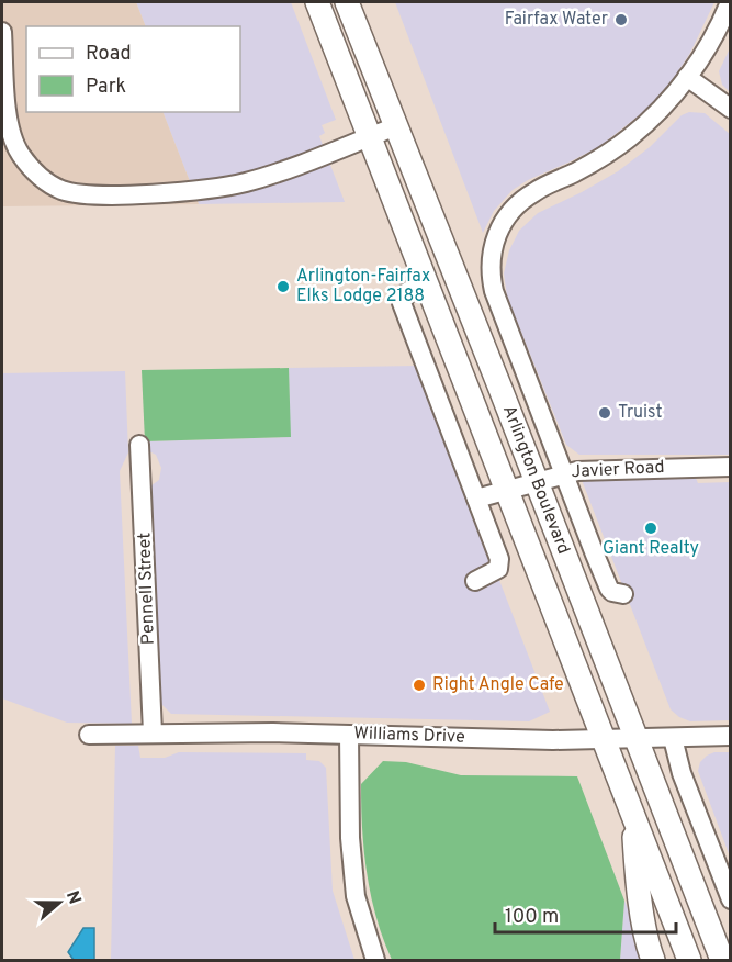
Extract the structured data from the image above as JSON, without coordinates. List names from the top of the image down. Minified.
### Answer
{"streets":{"main road":["Arlington Boulevard"],"street":["Javier Road","Pennell Street","Williams Drive"]},"crossings":[["Javier Road","Arlington Boulevard"],["Arlington Boulevard","Williams Drive"],["Pennell Street","Williams Drive"]],"places":["Fairfax Water","Arlington-Fairfax Elks Lodge 2188","Truist","Giant Realty","Right Angle Cafe"],"legend":["Road","Park"],"scale_bar":"100 m","north":"right"}
